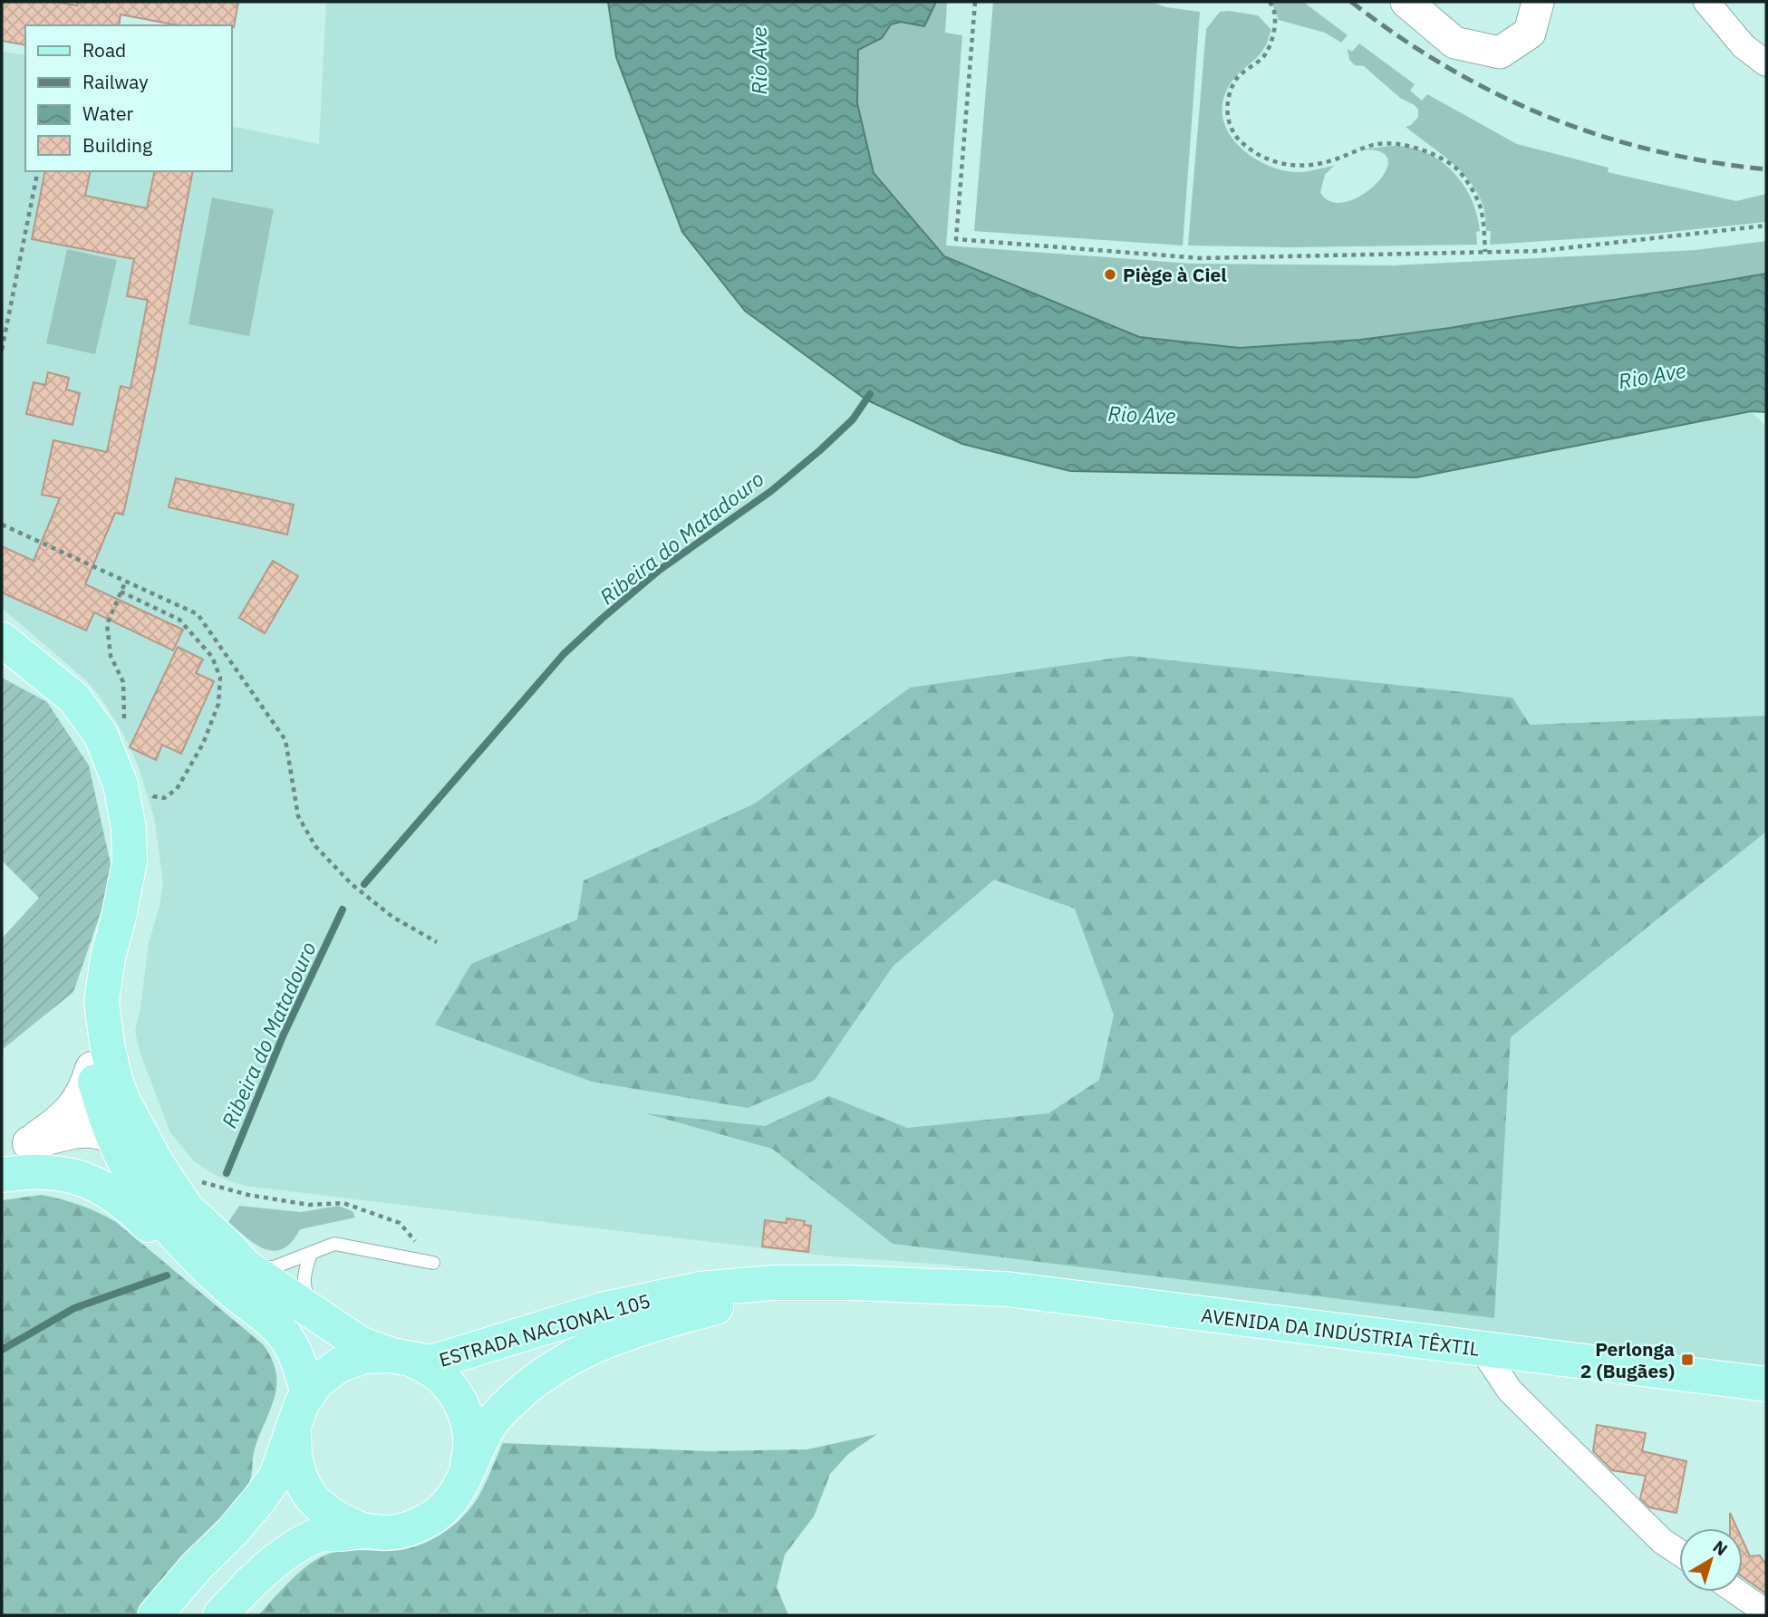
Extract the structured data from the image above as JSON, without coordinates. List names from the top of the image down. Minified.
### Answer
{"streets":{"main road":["ESTRADA NACIONAL 105","AVENIDA DA INDÚSTRIA TÊXTIL"]},"crossings":[["ESTRADA NACIONAL 105","AVENIDA DA INDÚSTRIA TÊXTIL"]],"water":["Rio Ave","Ribeira do Matadouro"],"places":{"other":["Piège à Ciel"],"transit":["Perlonga 2 (Bugães)"]},"legend":["Road","Railway","Water","Building"],"north":"top right"}
